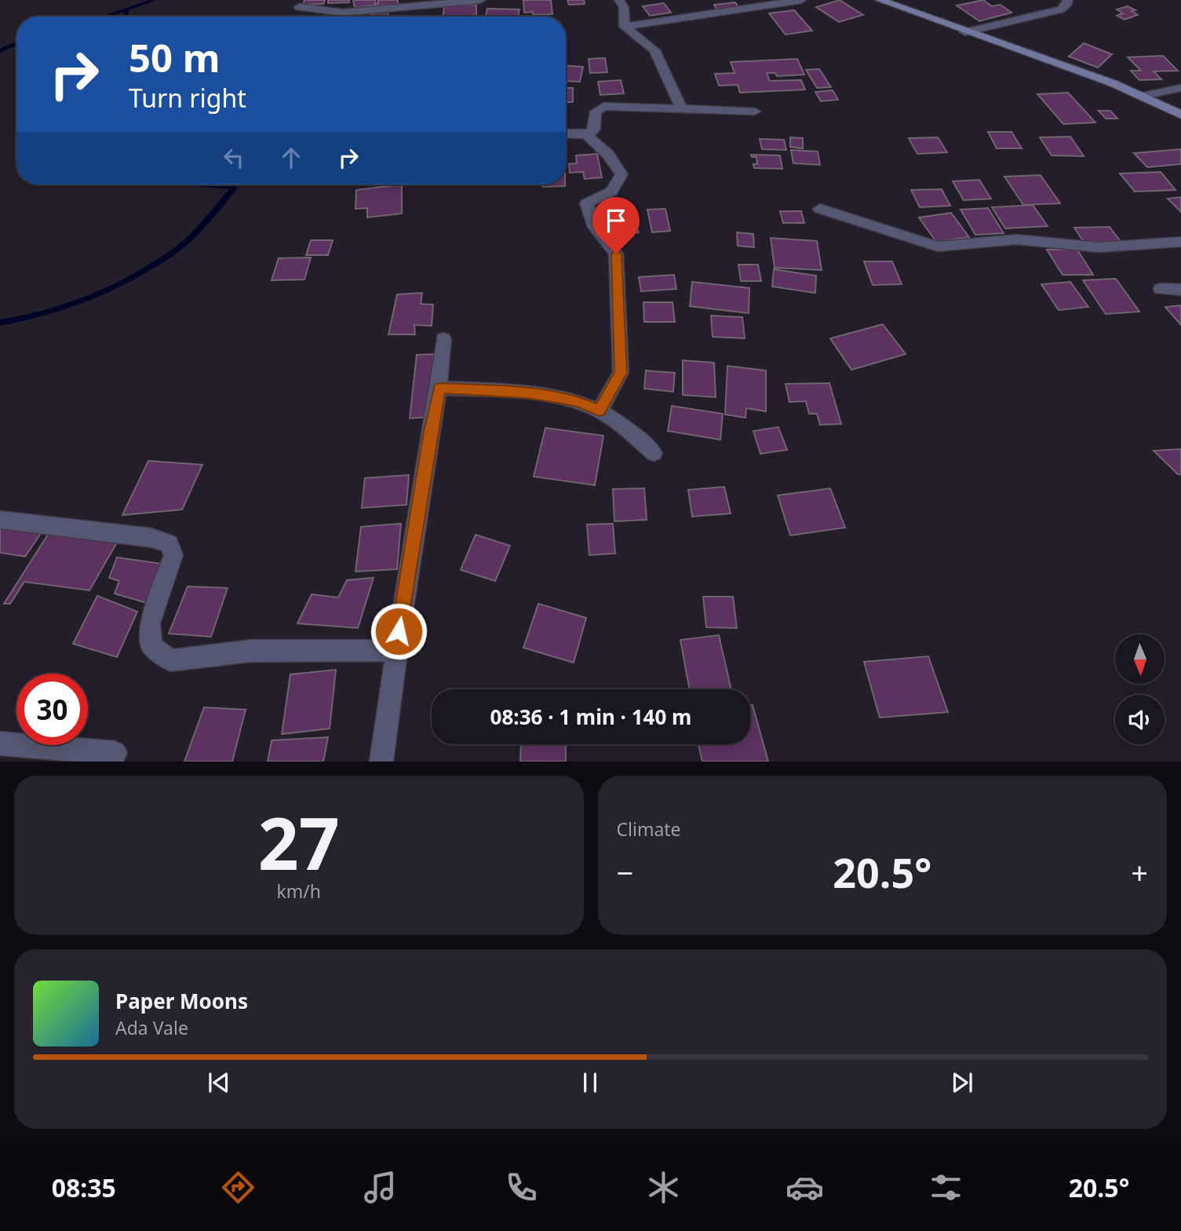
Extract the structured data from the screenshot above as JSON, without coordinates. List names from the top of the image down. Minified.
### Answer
{"north":"bottom","page":{"turn":["50 m","Turn right"],"limit":"30","trip":"08:36 · 1 min · 140 m","tile":[["27","km/h"],"Climate"],"heat":["−","20.5°","+"],"song":["Paper Moons","Ada Vale"],"tabs":["08:35","20.5°"]}}
